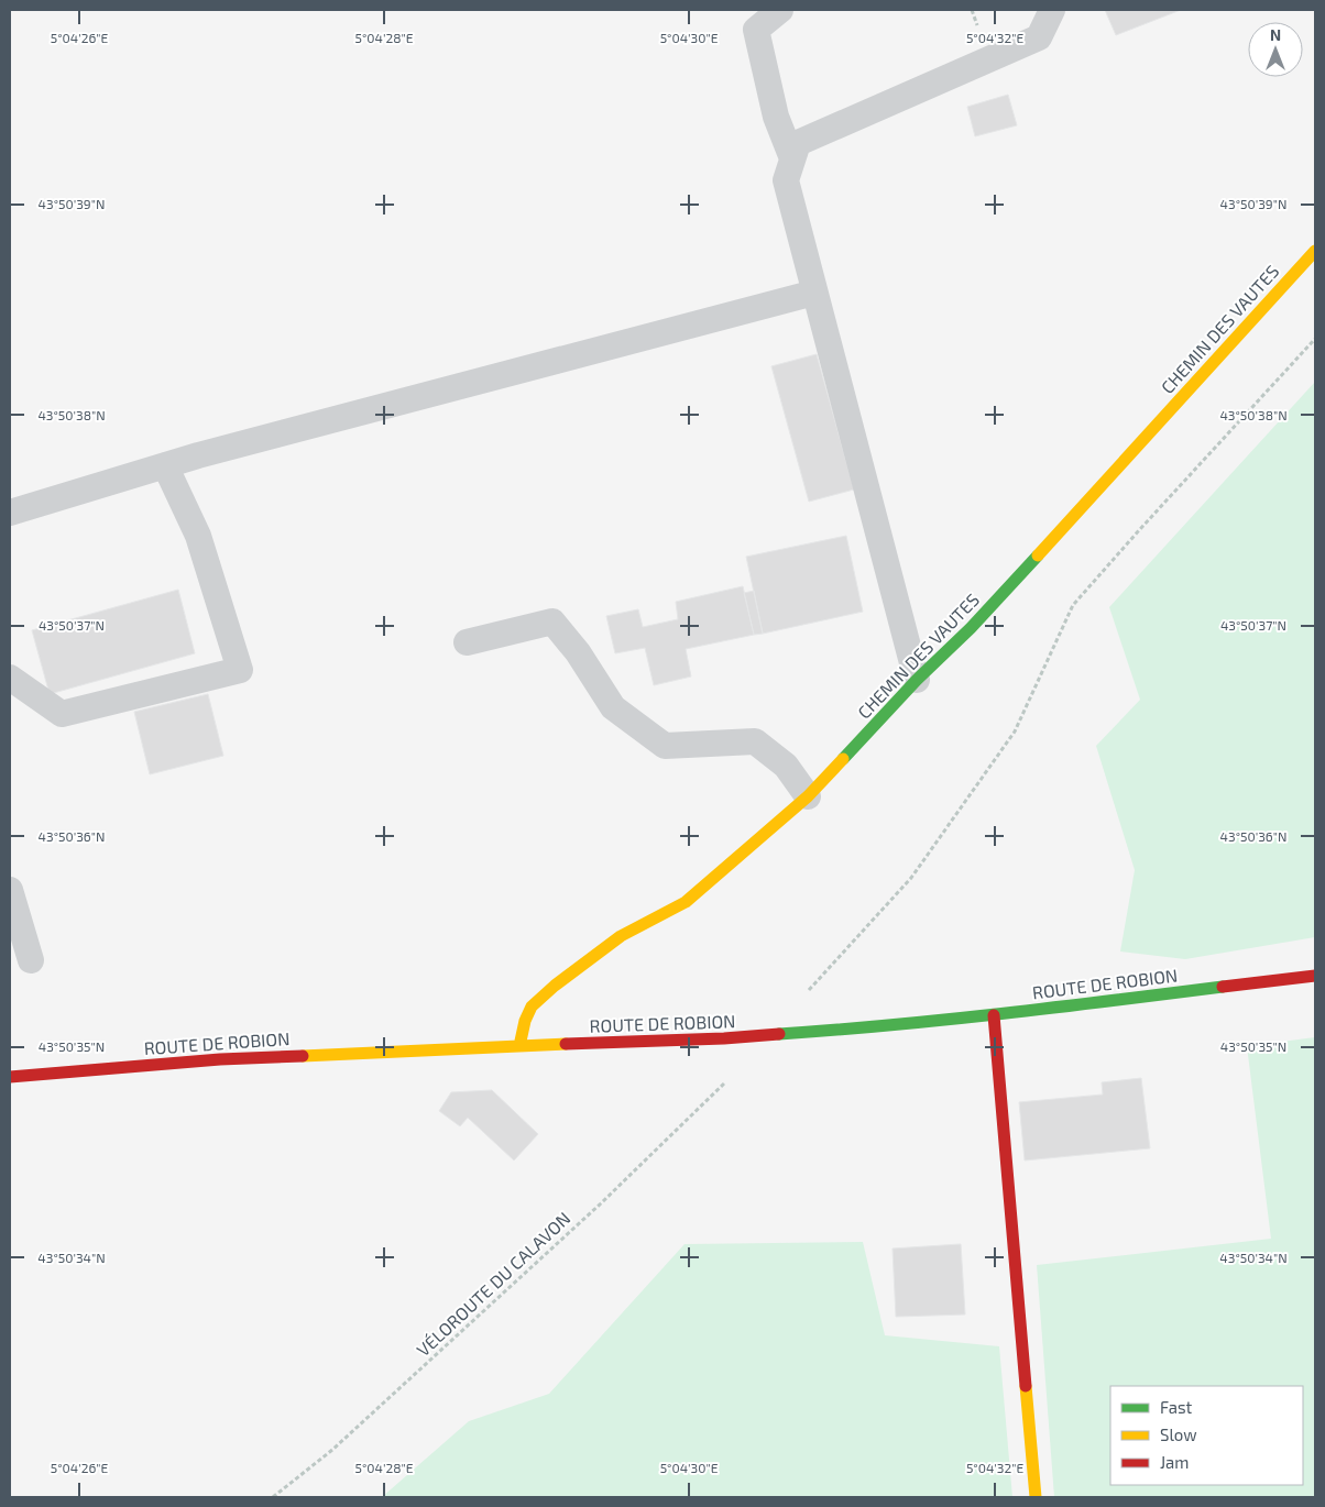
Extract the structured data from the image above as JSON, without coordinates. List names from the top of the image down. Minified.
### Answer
{"streets":{"street":["CHEMIN DES VAUTES","ROUTE DE ROBION"],"path":["VÉLOROUTE DU CALAVON"]},"crossings":[["CHEMIN DES VAUTES","ROUTE DE ROBION"]],"legend":["Fast","Slow","Jam"],"north":"top","coordinates":["5°04'26\"E","5°04'28\"E","5°04'30\"E","5°04'32\"E","43°50'39\"N","43°50'38\"N","43°50'37\"N","43°50'36\"N","43°50'35\"N","43°50'34\"N"]}
